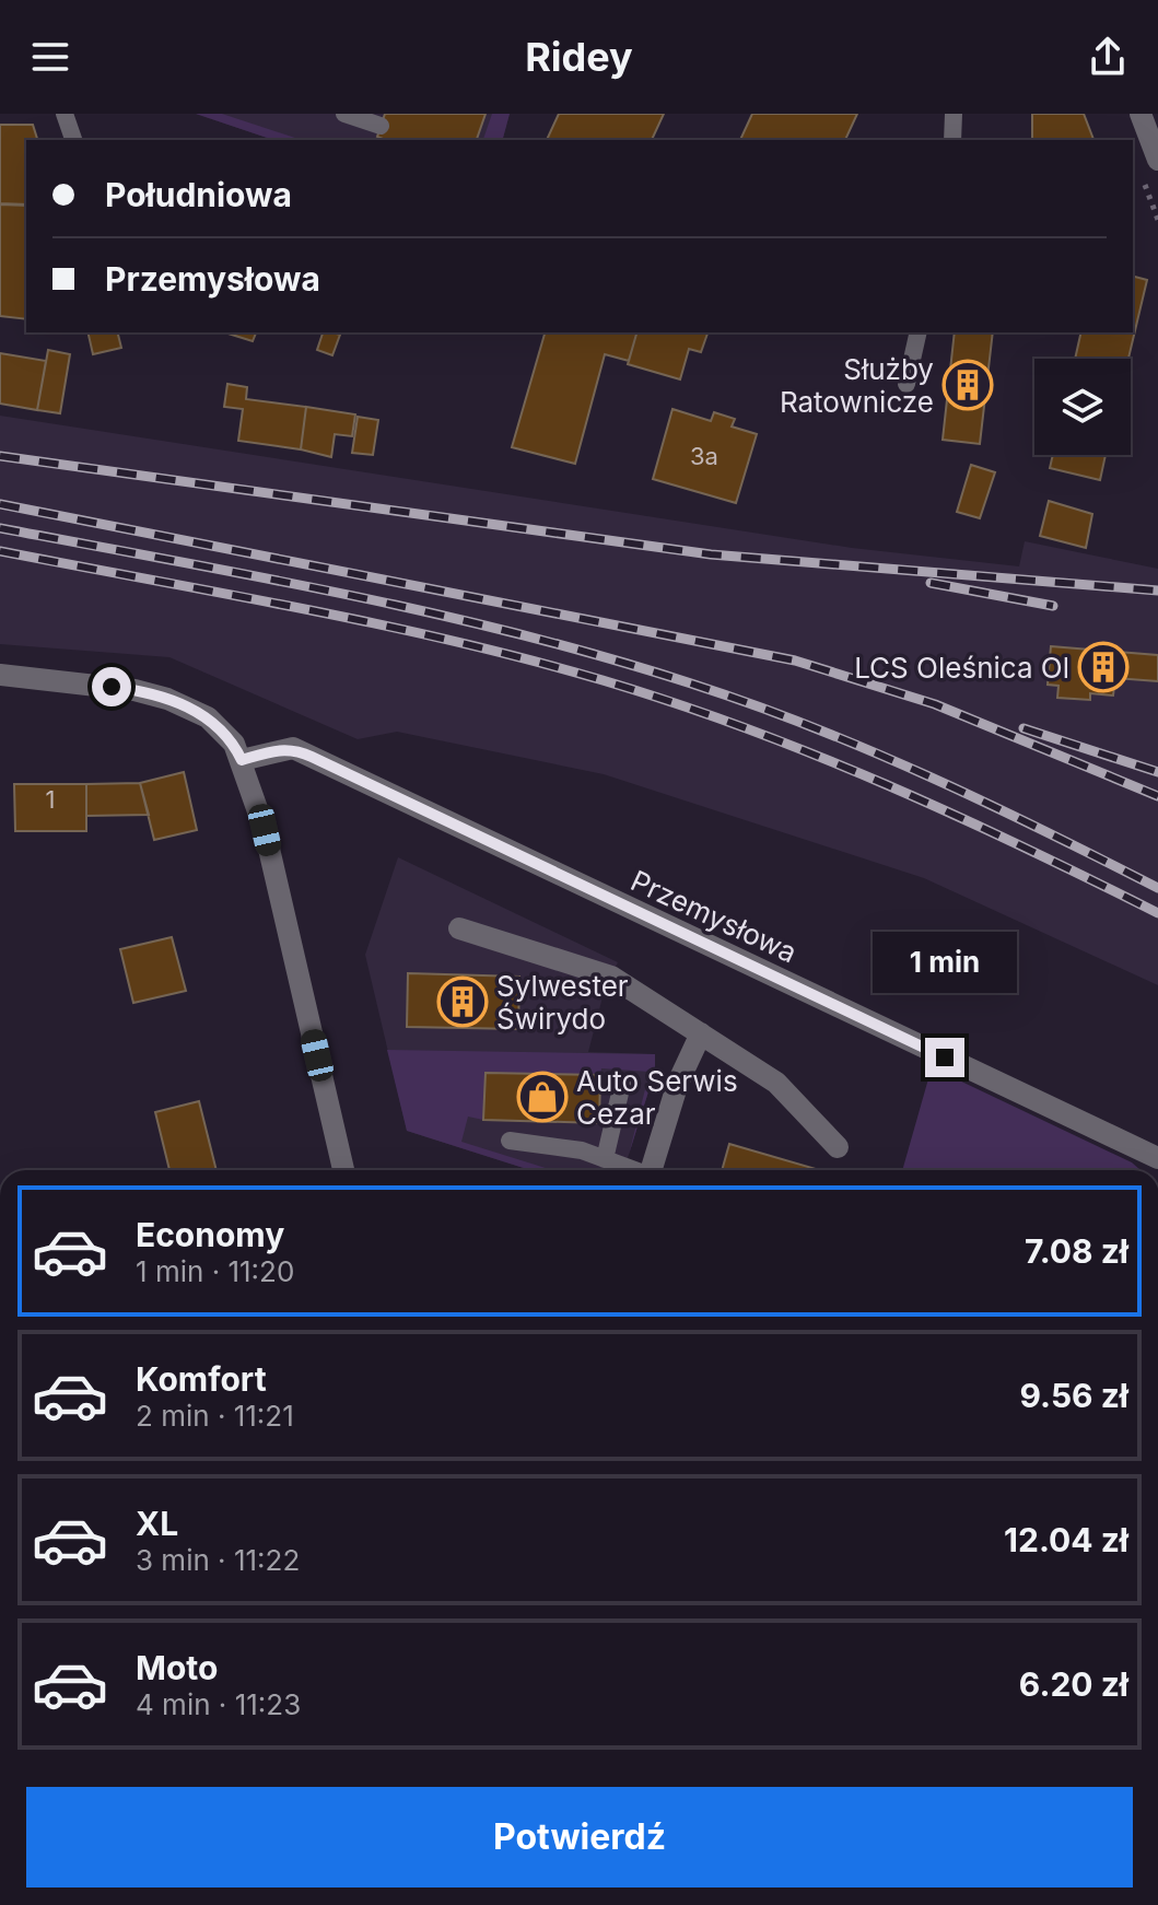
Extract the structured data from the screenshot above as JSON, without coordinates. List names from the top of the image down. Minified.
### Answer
{"streets":{"street":["Przemysłowa"]},"places":{"building":["Służby Ratownicze","LCS Oleśnica Ol","Sylwester Świrydo"],"shop":["Auto Serwis Cezar"]},"house_numbers":["3a","1"],"page":{"header":"Ridey","banner":["Południowa","Przemysłowa"],"bubble":"1 min","list":[{"name":"Economy","note":"1 min · 11:20","value":"7.08 zł"},{"name":"Komfort","note":"2 min · 11:21","value":"9.56 zł"},{"name":"XL","note":"3 min · 11:22","value":"12.04 zł"},{"name":"Moto","note":"4 min · 11:23","value":"6.20 zł"}],"buttons":"Potwierdź"}}
